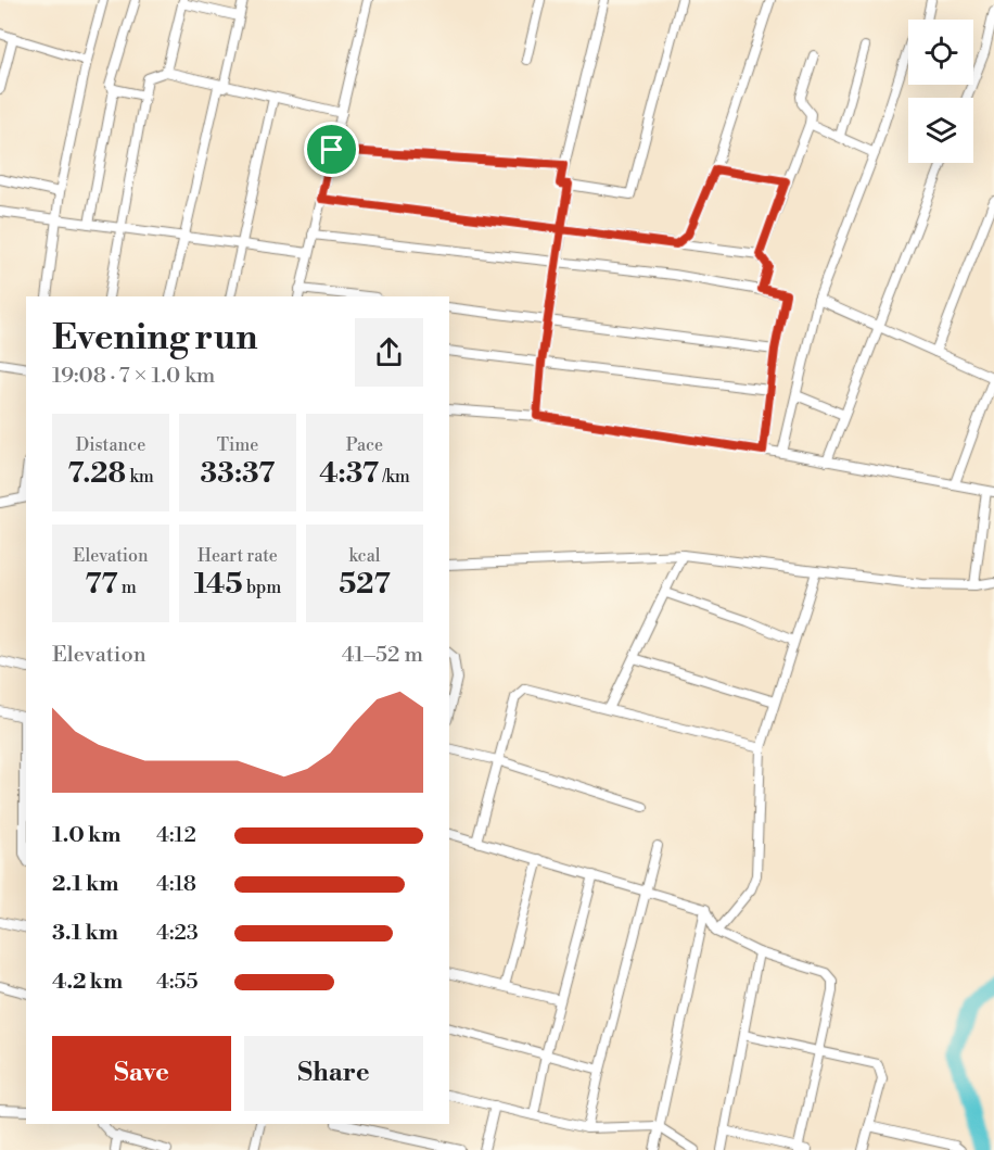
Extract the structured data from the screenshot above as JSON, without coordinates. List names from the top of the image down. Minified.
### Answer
{"page":{"heading":["Evening run","19:08 · 7 × 1.0 km"],"stats":[["Distance","7.28 km"],["Time","33:37"],["Pace","4:37 /km"],["Elevation","77 m"],["Heart rate","145 bpm"],["kcal","527"]],"chart":["Elevation","41–52 m"],"list":[{"name":"1.0 km","note":"4:12"},{"name":"2.1 km","note":"4:18"},{"name":"3.1 km","note":"4:23"},{"name":"4.2 km","note":"4:55"}],"buttons":["Save","Share"]}}
